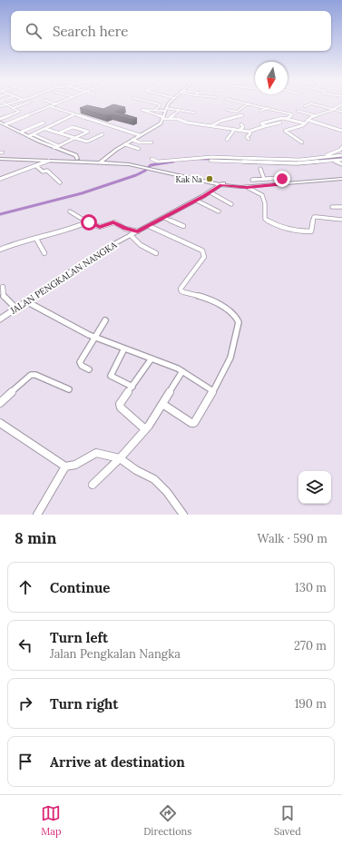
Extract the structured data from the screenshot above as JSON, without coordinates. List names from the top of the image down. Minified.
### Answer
{"streets":{"main road":["JALAN PENGKALAN NANGKA"]},"places":["Kak Na"],"north":"bottom","page":{"search":"Search here","heading":["8 min","Walk · 590 m"],"list":[["Continue","130 m"],["Turn left","Jalan Pengkalan Nangka","270 m"],["Turn right","190 m"],"Arrive at destination"],"nav":["Map","Directions","Saved"]}}
